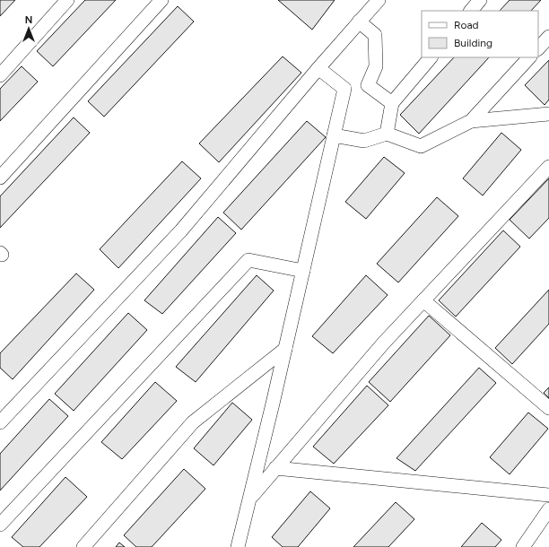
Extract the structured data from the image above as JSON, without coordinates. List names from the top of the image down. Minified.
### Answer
{"legend":["Road","Building"],"north":"top"}
